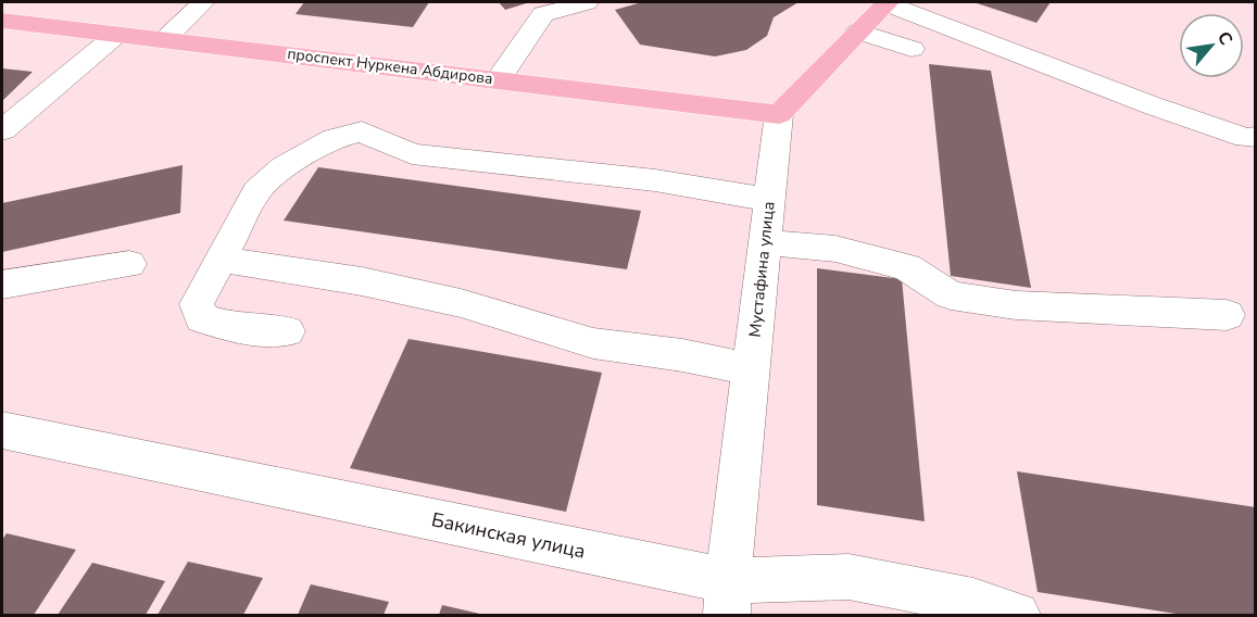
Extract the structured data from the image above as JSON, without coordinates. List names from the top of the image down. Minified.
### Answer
{"streets":{"main road":["проспект Нуркена Абдирова"],"street":["Мустафина улица","Бакинская улица"]},"crossings":[["проспект Нуркена Абдирова","Мустафина улица"],["Мустафина улица","Бакинская улица"]],"north":"top right"}
